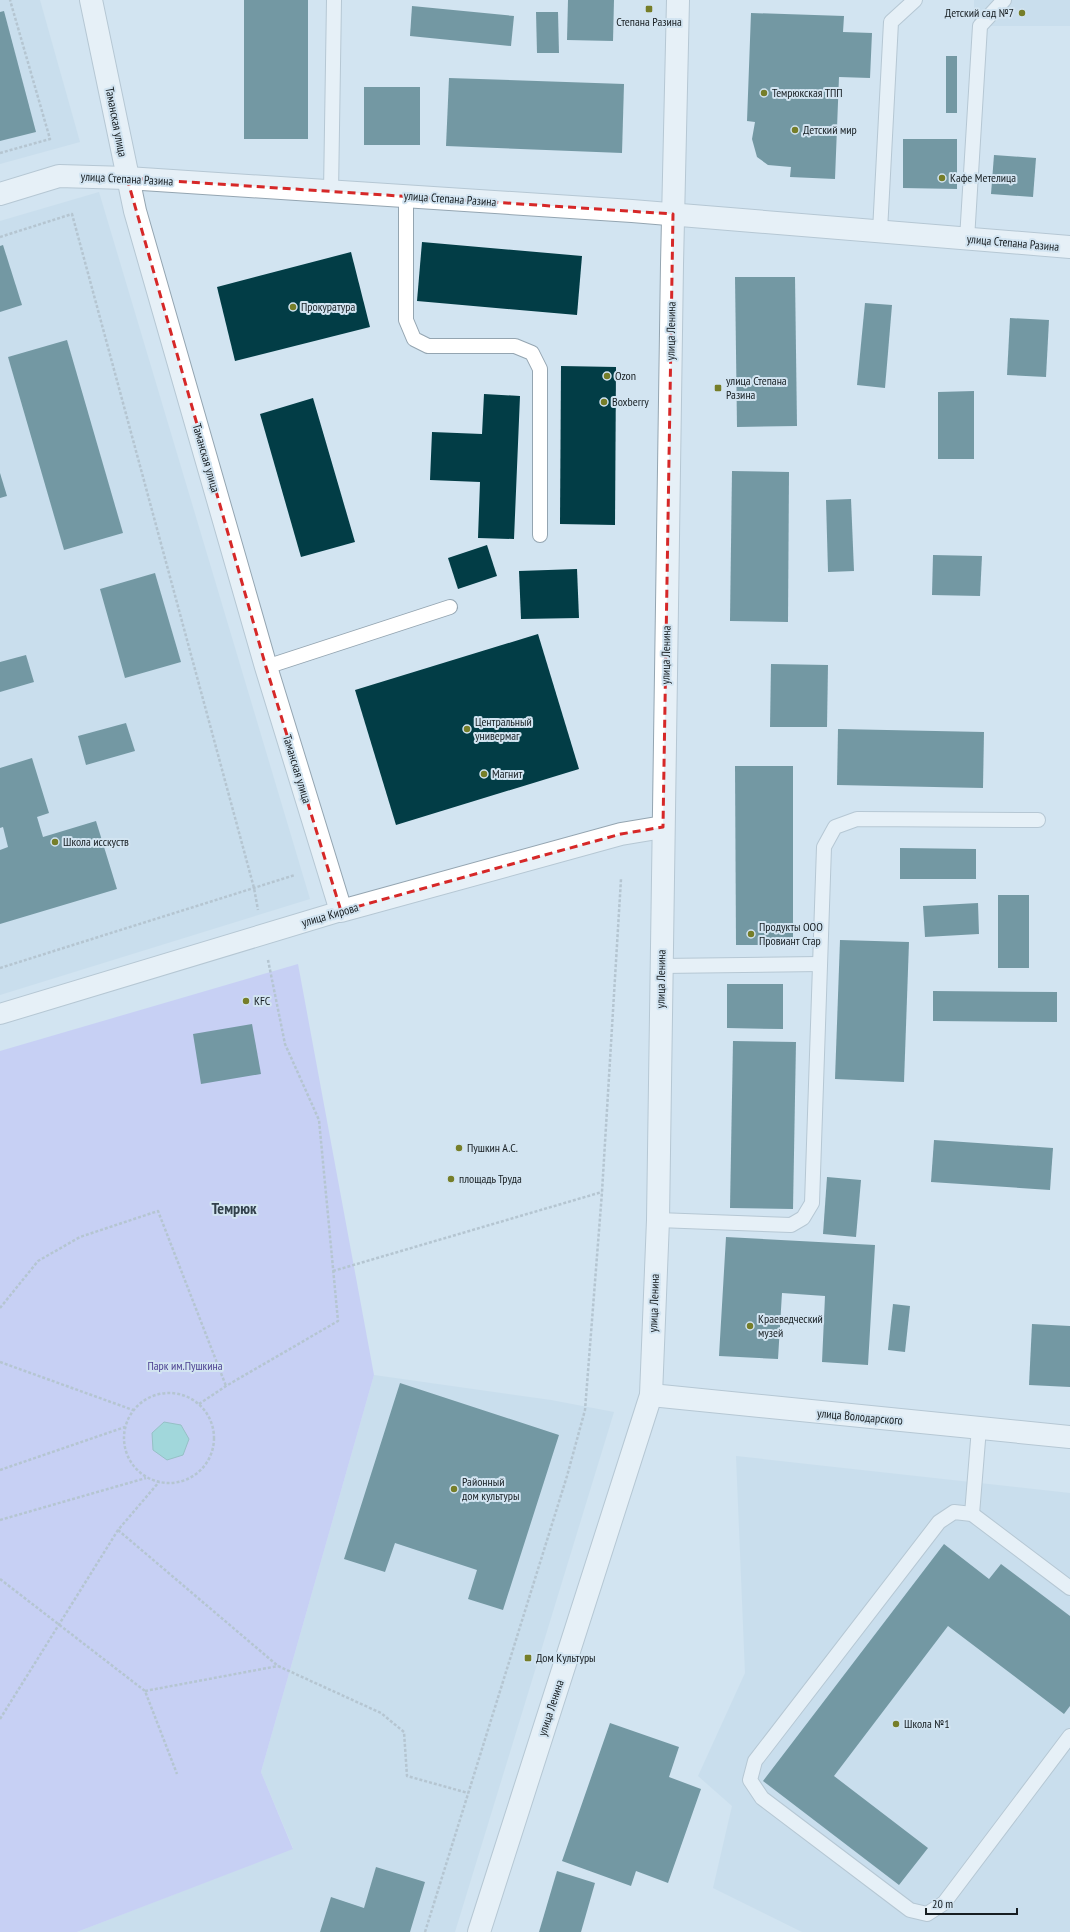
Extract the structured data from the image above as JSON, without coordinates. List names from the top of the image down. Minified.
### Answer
{"streets":{"street":["Таманская улица","улица Степана Разина","улица Ленина","улица Кирова","улица Володарского"]},"crossings":[["Таманская улица","улица Степана Разина"],["Таманская улица","улица Кирова"],["улица Степана Разина","улица Ленина"],["улица Ленина","улица Кирова"],["улица Ленина","улица Володарского"]],"districts":["Темрюк"],"parks":["Парк им.Пушкина"],"places":{"transit":["Степана Разина","улица Степана Разина","Дом Культуры"],"other":["Детский сад №7","Темрюкская ТПП","Детский мир","Кафе Метелица","Прокуратура","Ozon","Boxberry","Центральный универмаг","Магнит","Школа исскуств","Продукты ООО Провиант Стар","KFC","Пушкин А.С.","площадь Труда","Краеведческий музей","Районный дом культуры","Школа №1"]},"scale_bar":"20 m"}
